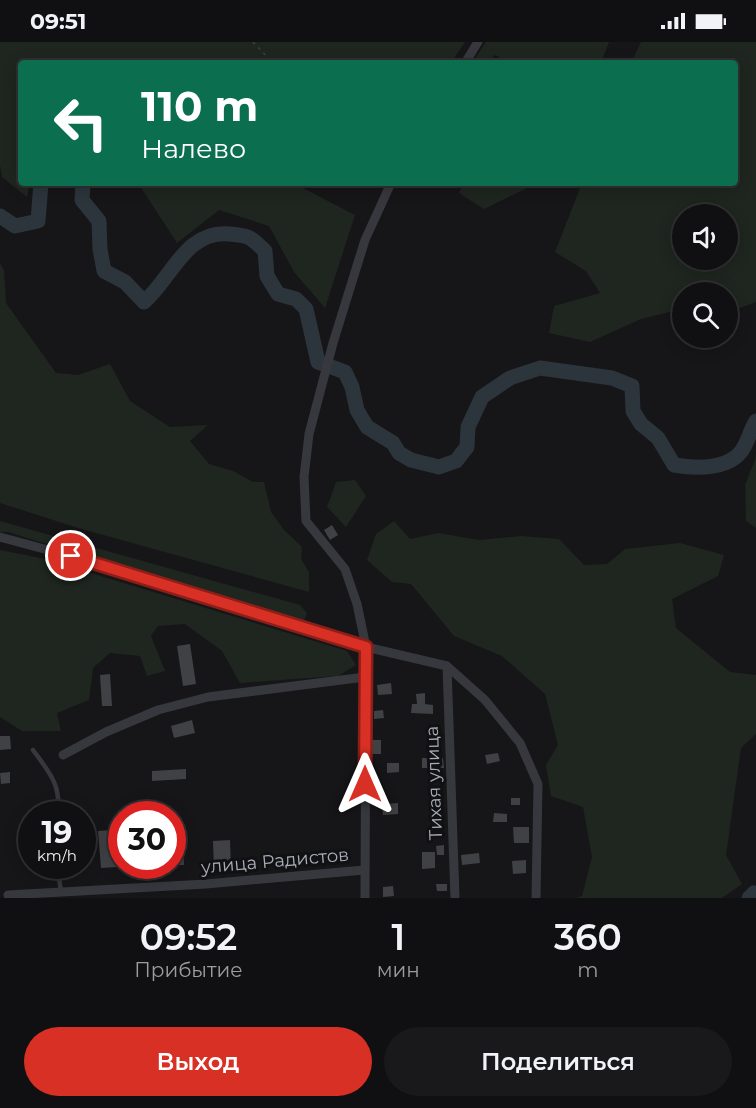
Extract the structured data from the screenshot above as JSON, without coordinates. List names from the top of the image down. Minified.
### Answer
{"streets":{"street":["Тихая улица","улица Радистов"]},"page":{"status":"09:51","turn":["110 m","Налево"],"speed":"19 km/h","limit":"30","eta":["09:52","Прибытие","1","мин","360","m"],"buttons":["Выход","Поделиться"]}}
